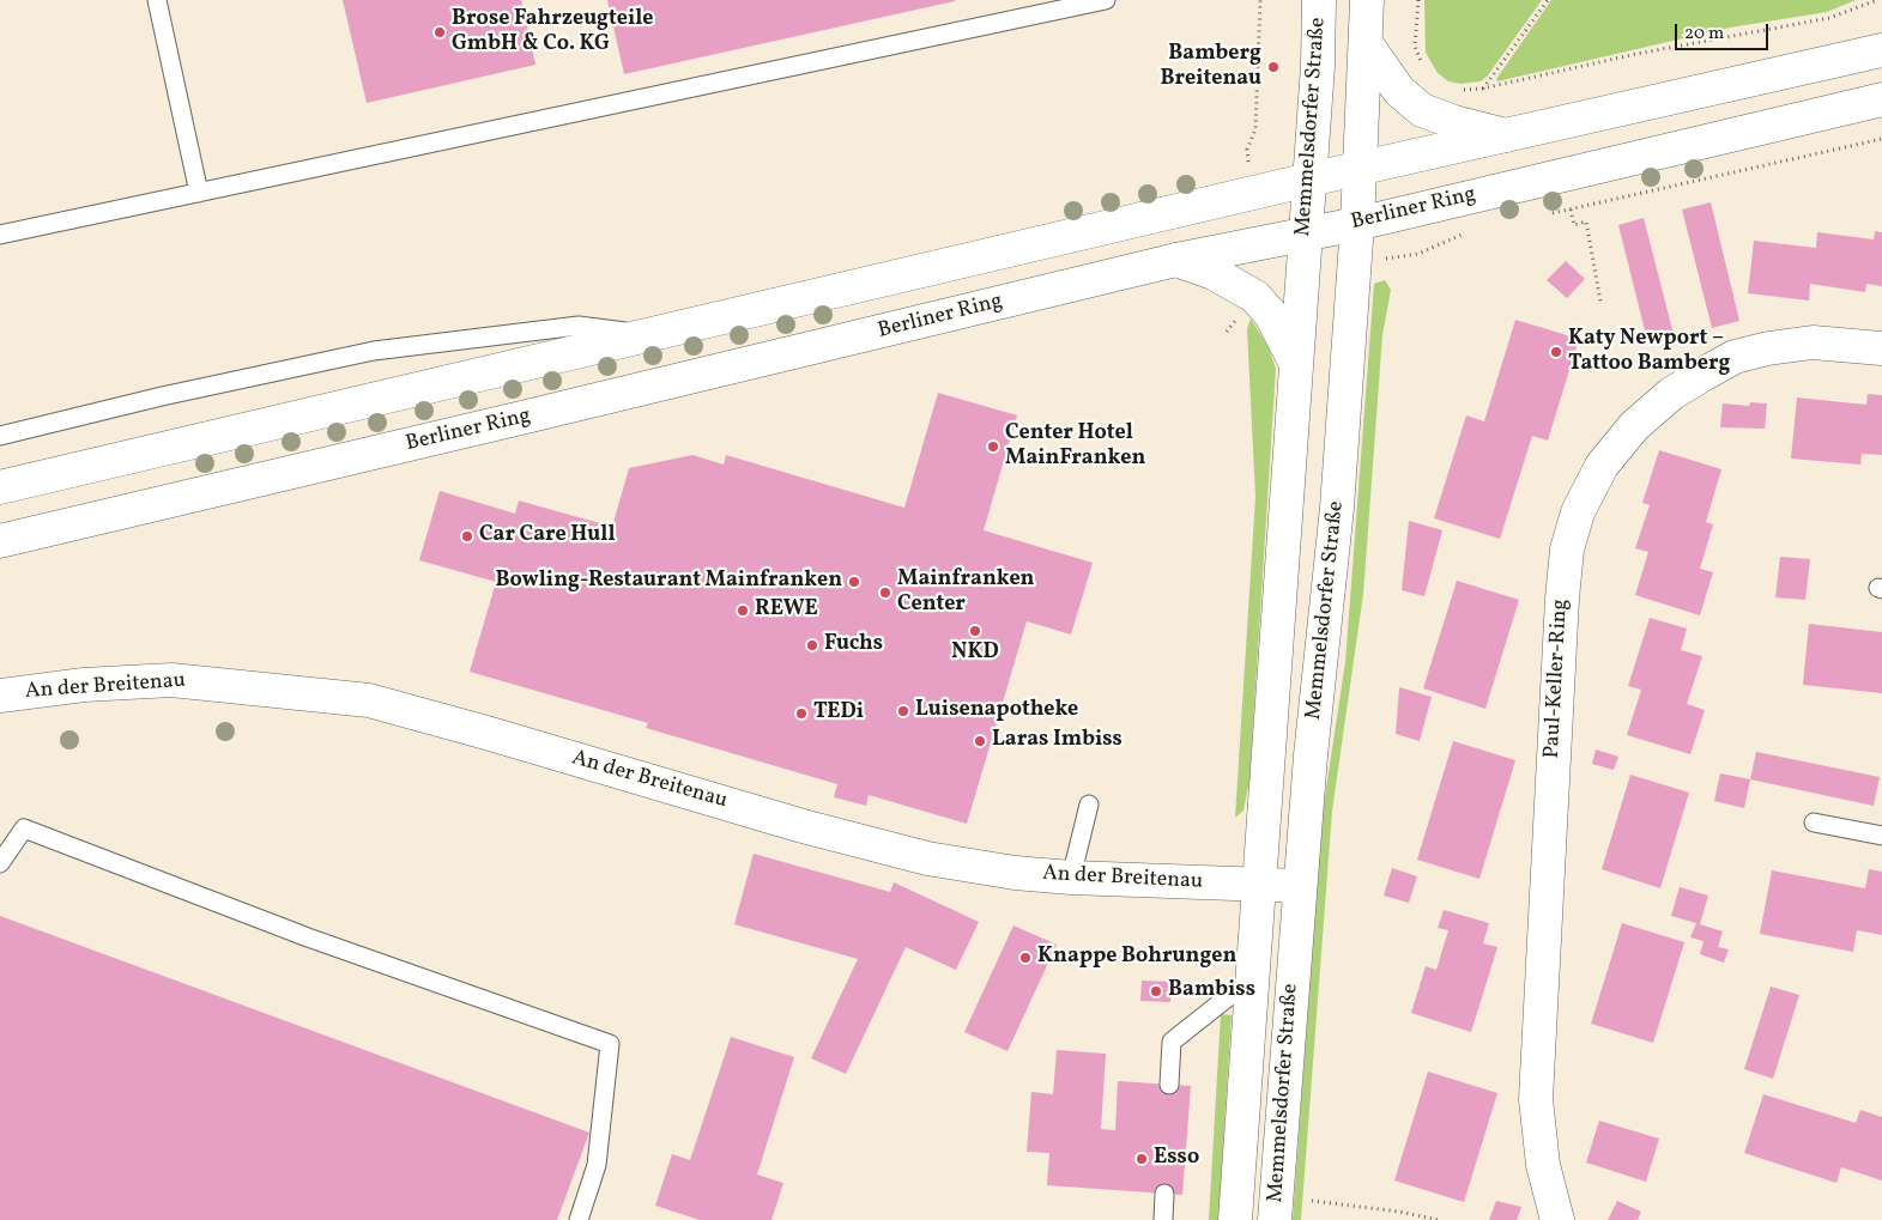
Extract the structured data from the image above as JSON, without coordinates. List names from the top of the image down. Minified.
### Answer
{"streets":{"main road":["Memmelsdorfer Straße","Berliner Ring","Paul-Keller-Ring","An der Breitenau"]},"crossings":[["Memmelsdorfer Straße","Berliner Ring"],["Memmelsdorfer Straße","An der Breitenau"]],"places":["Brose Fahrzeugteile GmbH & Co. KG","Bamberg Breitenau","Katy Newport – Tattoo Bamberg","Center Hotel MainFranken","Car Care Hull","Bowling-Restaurant Mainfranken","Mainfranken Center","REWE","NKD","Fuchs","Luisenapotheke","TEDi","Laras Imbiss","Knappe Bohrungen","Bambiss","Esso"],"scale_bar":"20 m"}
